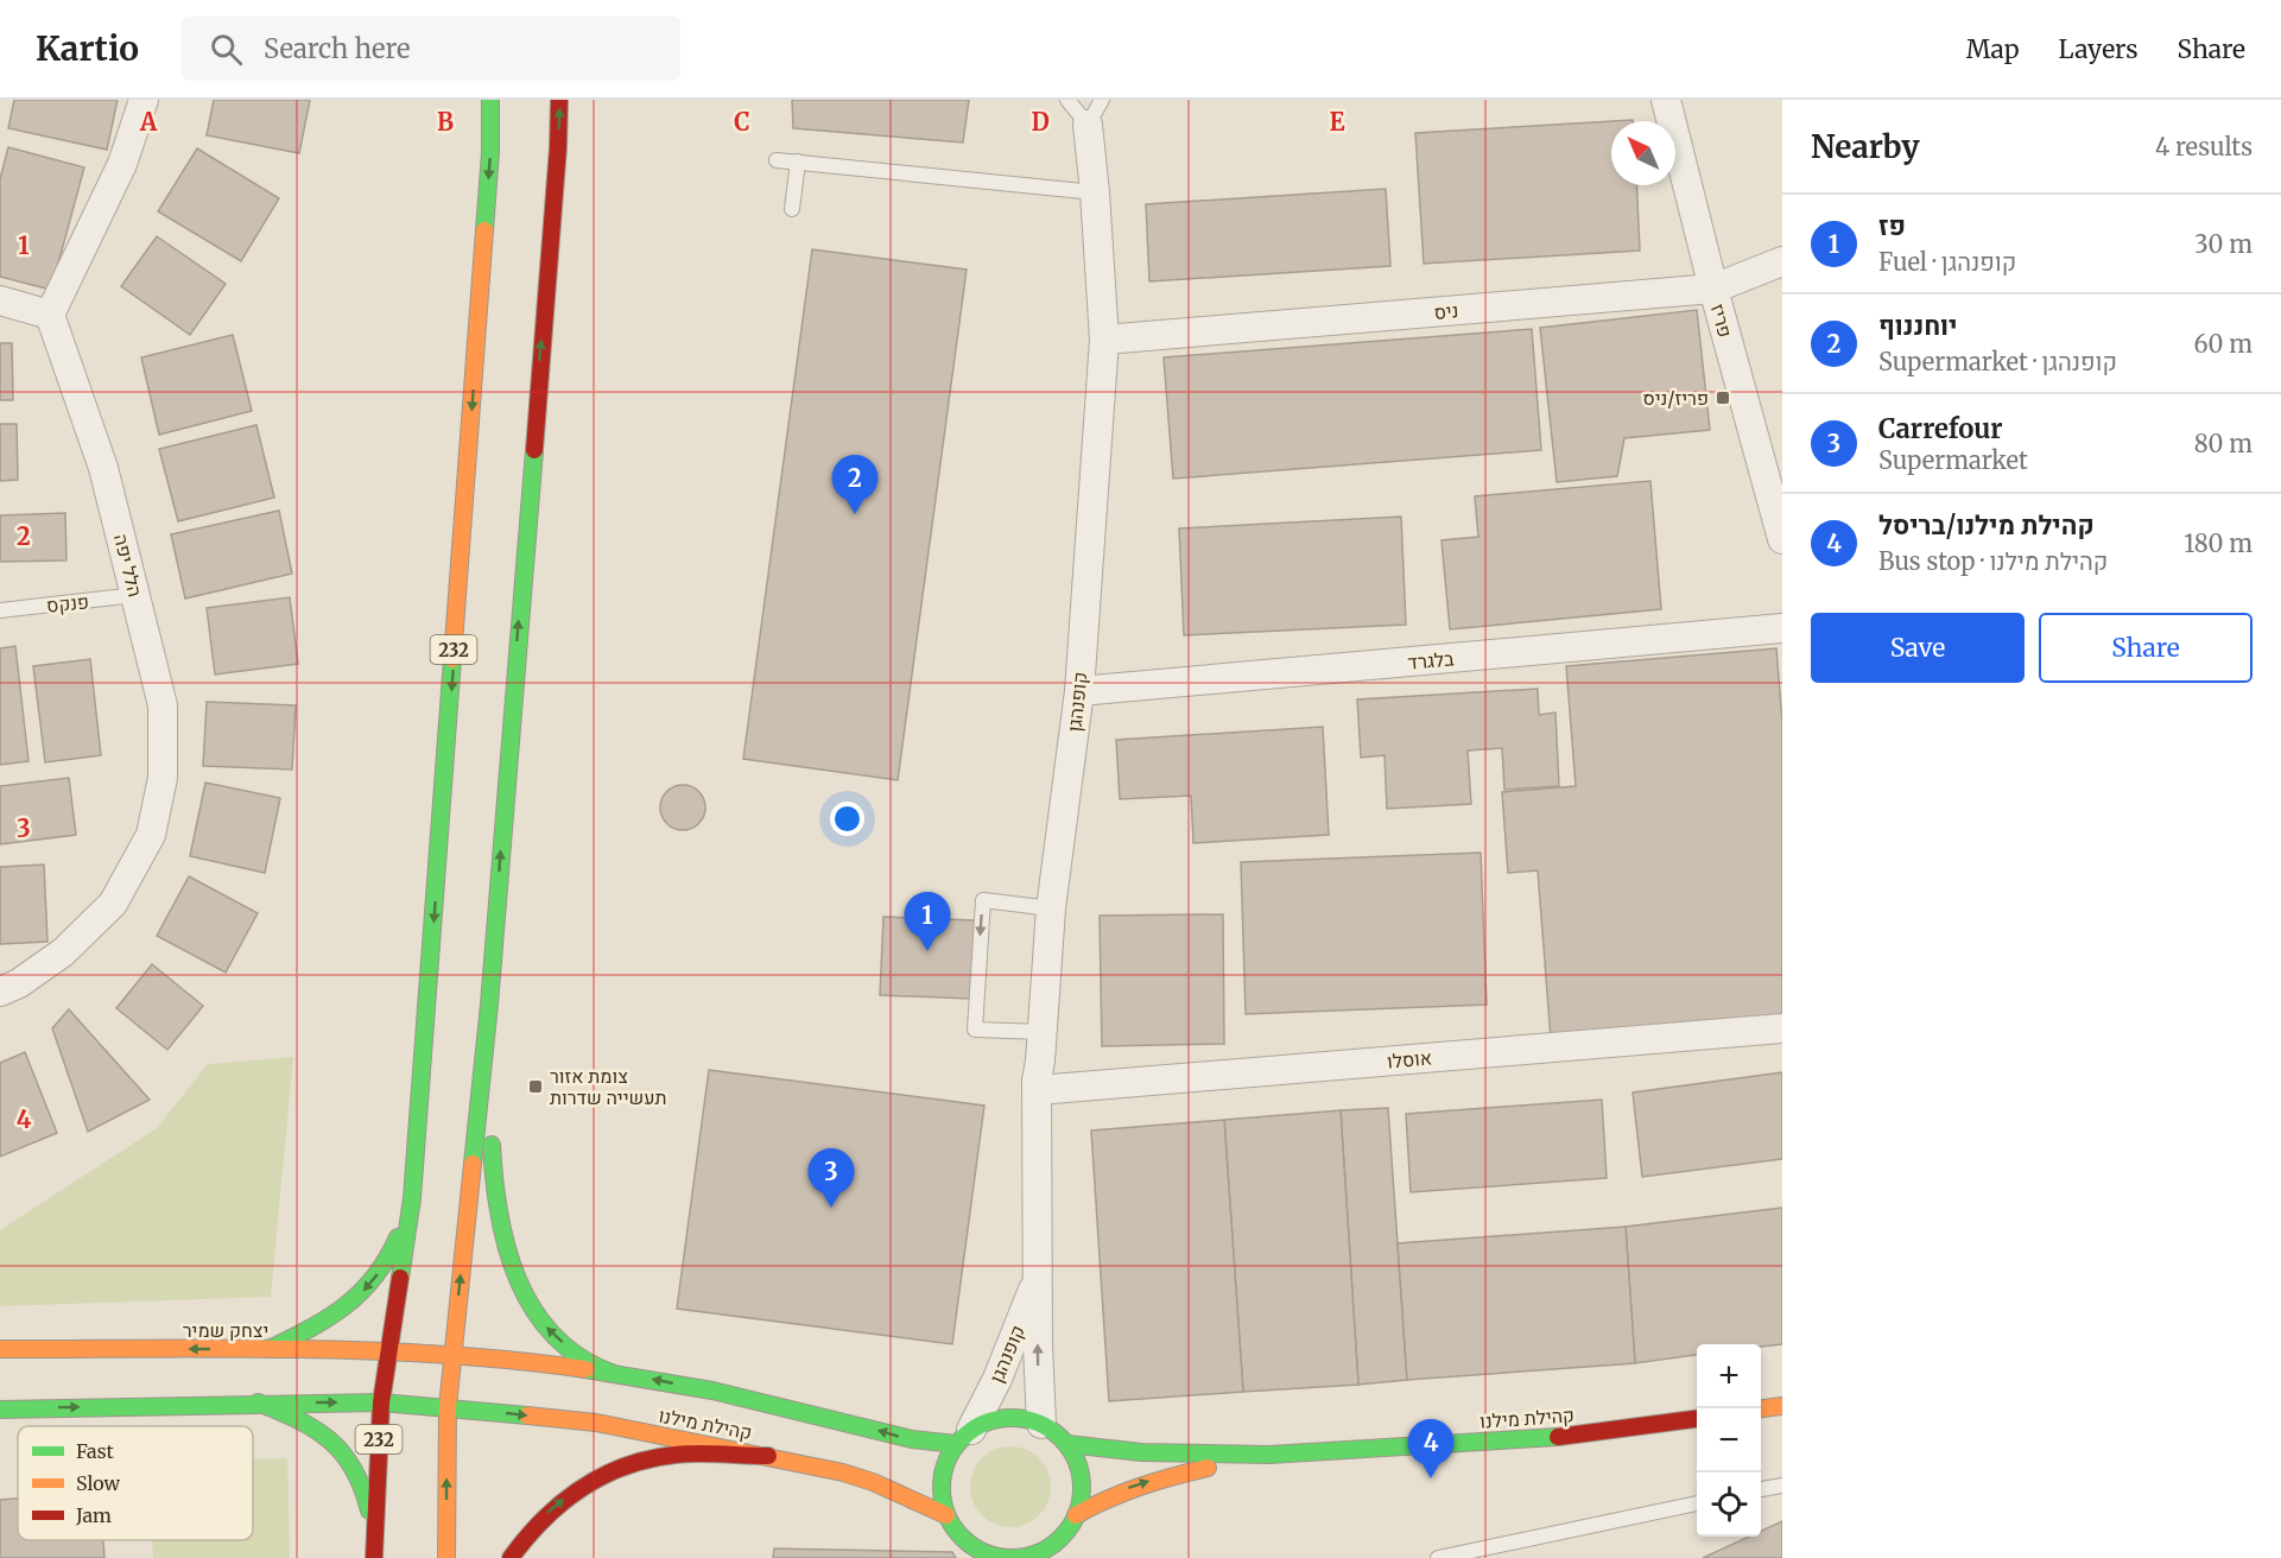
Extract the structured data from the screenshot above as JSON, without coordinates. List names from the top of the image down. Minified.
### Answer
{"streets":{"main road":["232","יצחק שמיר","קהילת מילנו"],"street":["ניס","פריז","הלל יפה","בלגרד","קופנהגן","אוסלו"],"lane":["פנקס"]},"crossings":[["ניס","פריז"],["ניס","קופנהגן"],["הלל יפה","פנקס"],["232","יצחק שמיר"],["בלגרד","קופנהגן"],["קופנהגן","אוסלו"],["קופנהגן","קהילת מילנו"],["יצחק שמיר","קהילת מילנו"]],"places":{"transit":["פריז/ניס","צומת אזור תעשייה שדרות"]},"legend":["Fast","Slow","Jam"],"north":"top left","page":{"header":"Kartio","search":"Search here","nav":["Map","Layers","Share"],"heading":["Nearby","4 results"],"list":[{"mark":"1","name":"פז","note":"Fuel · קופנהגן","value":"30 m"},{"mark":"2","name":"יוחננוף","note":"Supermarket · קופנהגן","value":"60 m"},{"mark":"3","name":"Carrefour","note":"Supermarket","value":"80 m"},{"mark":"4","name":"קהילת מילנו/בריסל","note":"Bus stop · קהילת מילנו","value":"180 m"}],"pins":["2","1","3","4"],"buttons":["Save","Share"],"map_buttons":["+","−"]},"grid":{"columns":["A","B","C","D","E"],"rows":["1","2","3","4"]}}
